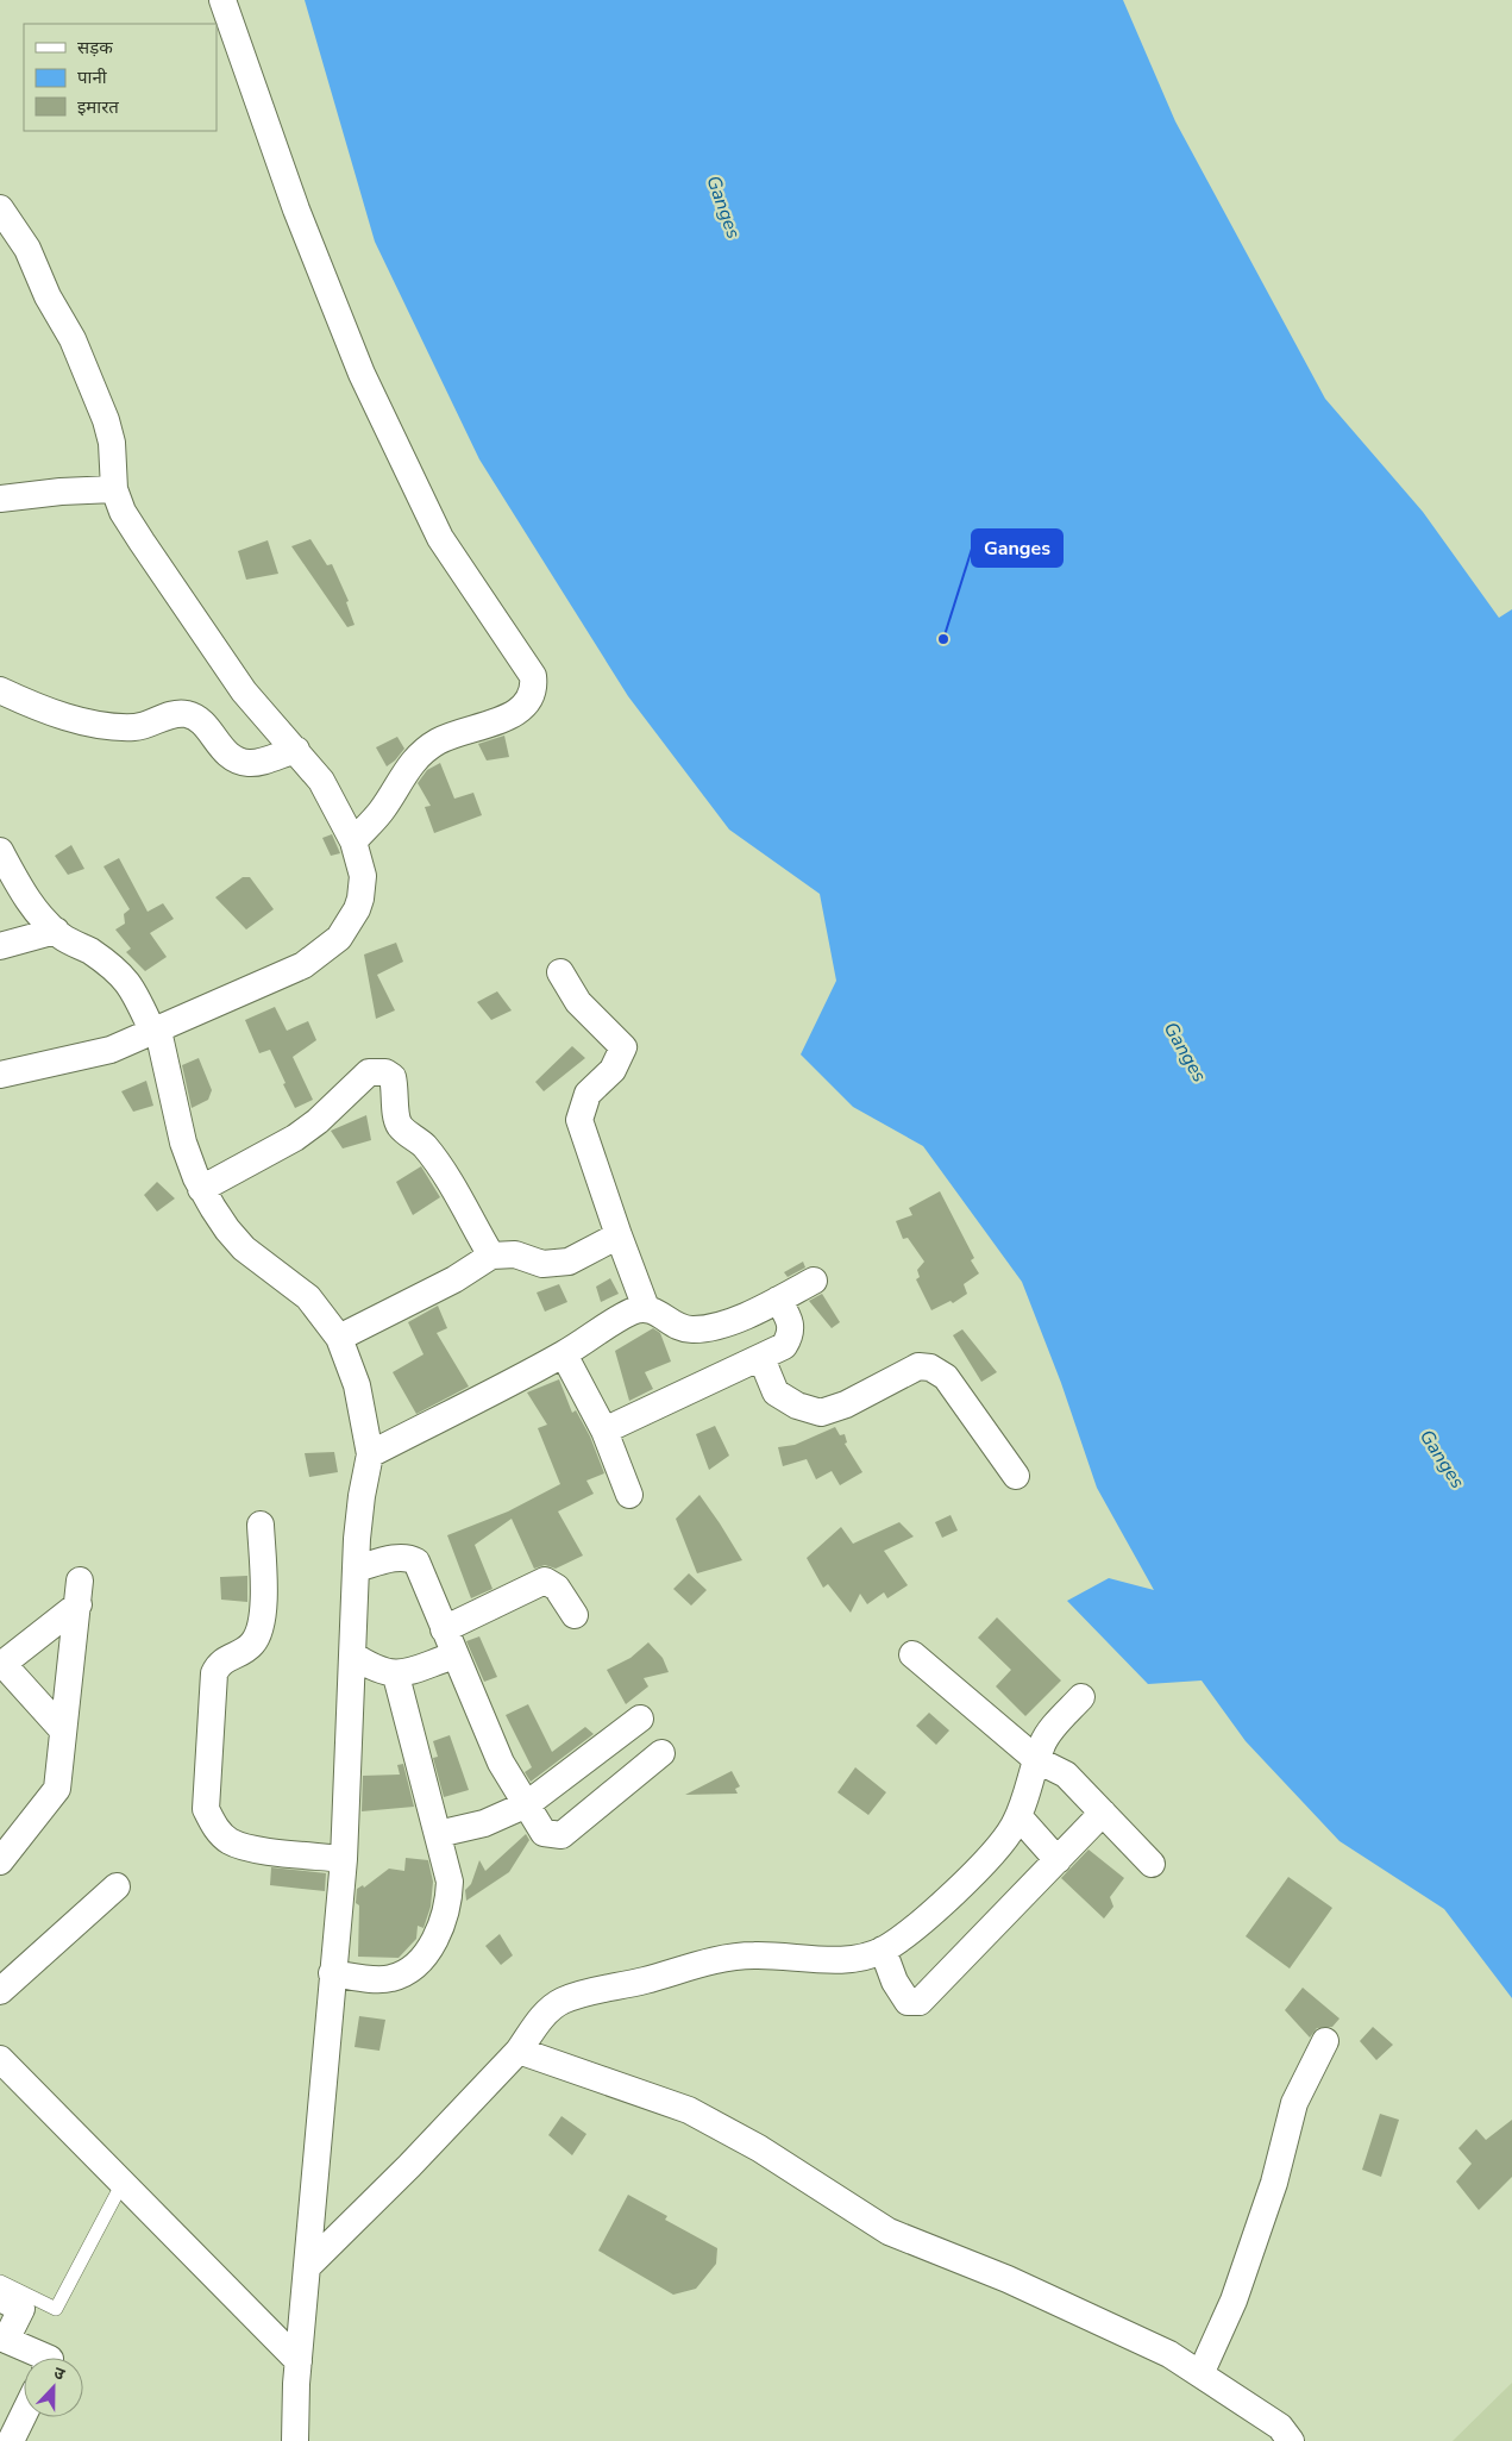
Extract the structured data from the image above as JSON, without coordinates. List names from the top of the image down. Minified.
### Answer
{"water":["Ganges"],"places":["Ganges"],"legend":["सड़क","पानी","इमारत"],"north":"top"}
